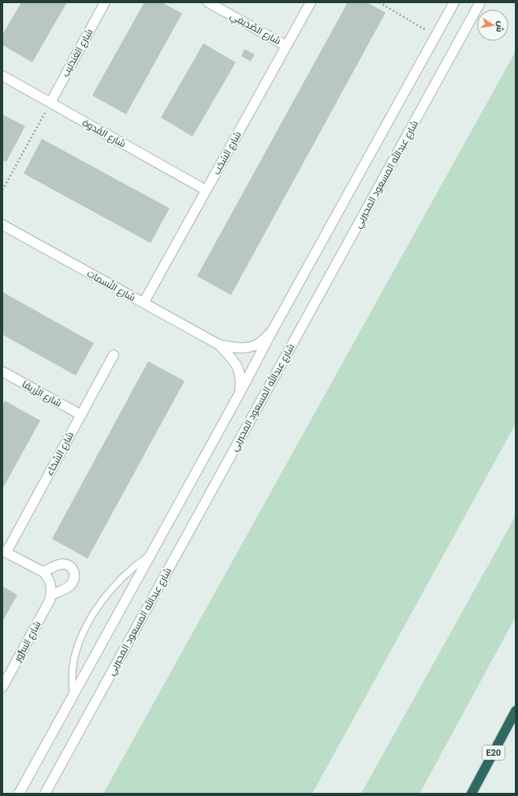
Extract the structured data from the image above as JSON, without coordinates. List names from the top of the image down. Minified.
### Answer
{"streets":{"highway":["E20"],"street":["شارع الصِّدَيفِي","شارع العَندَليب","شارع القُدوة","شارع السُحُب","شارع عبدالله المسعود المحيربي","شارع النَّسمات","شارع الزِّريقا","شارع السَّخاء","شارع السُّرُور"]},"crossings":[["شارع الصِّدَيفِي","شارع السُحُب"],["شارع العَندَليب","شارع القُدوة"],["شارع القُدوة","شارع السُحُب"],["شارع السُحُب","شارع النَّسمات"],["شارع الزِّريقا","شارع السَّخاء"]],"north":"right"}
